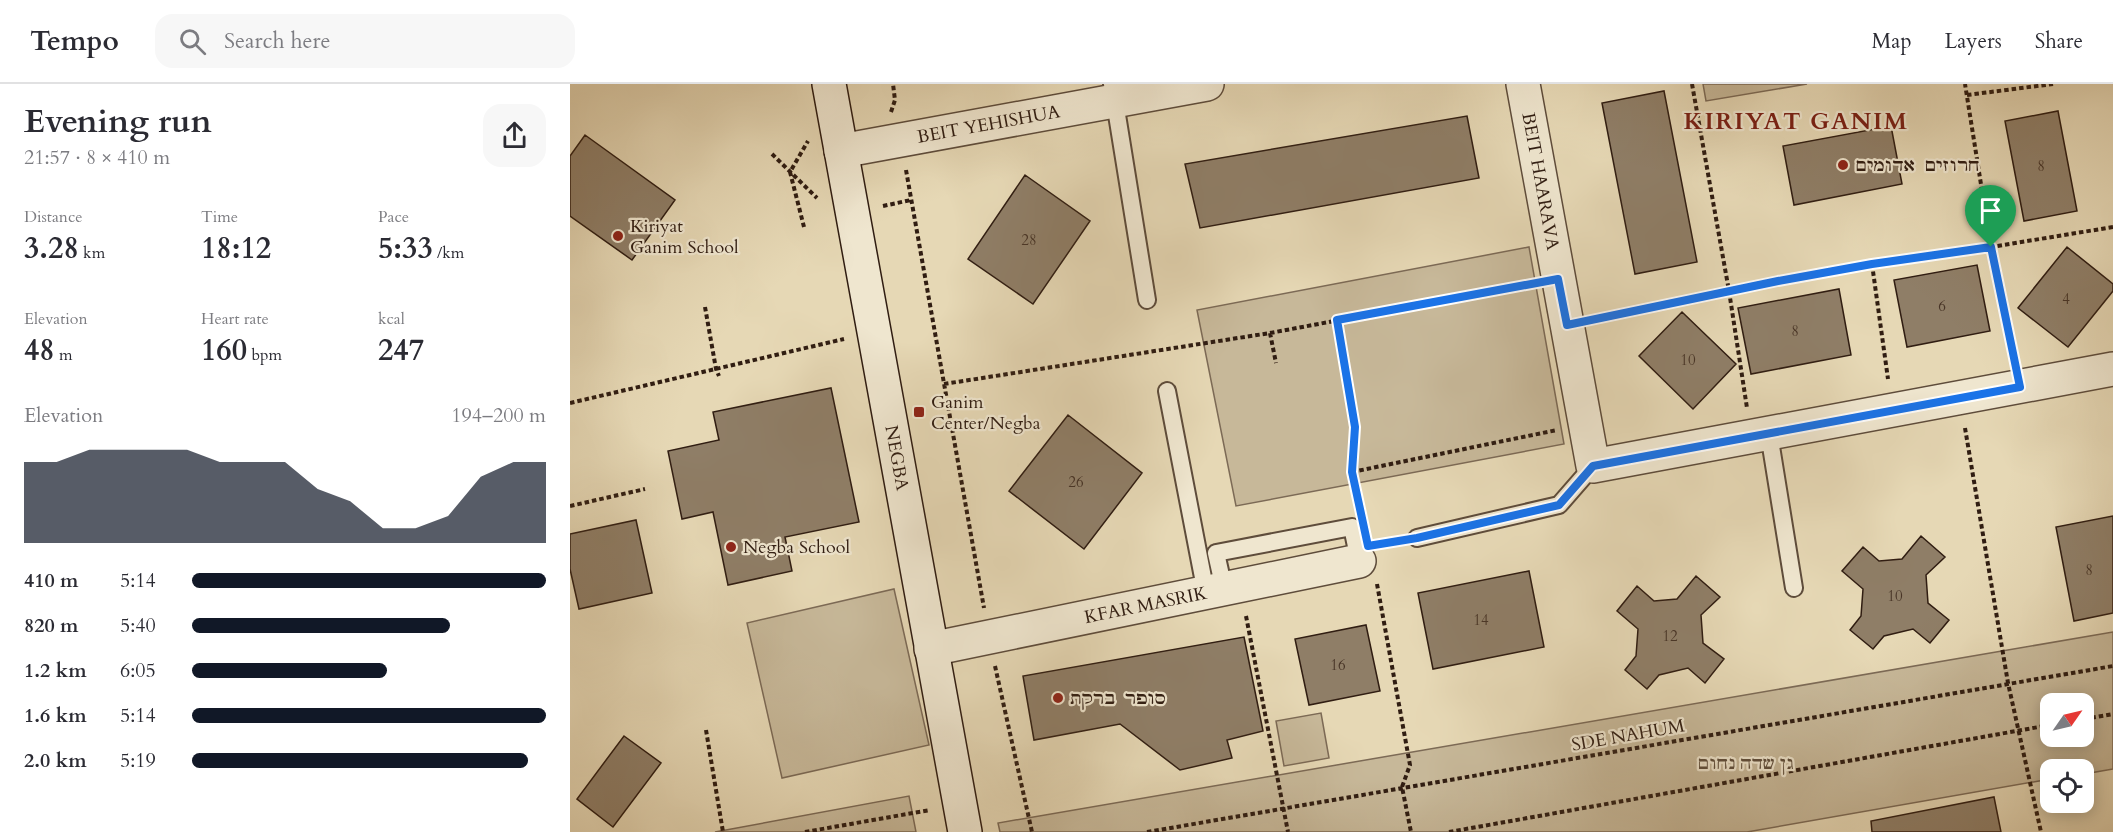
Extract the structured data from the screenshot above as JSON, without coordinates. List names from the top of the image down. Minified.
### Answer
{"streets":{"street":["BEIT YEHISHUA","BEIT HAARAVA","NEGBA","KFAR MASRIK"],"path":["SDE NAHUM"]},"crossings":[["BEIT YEHISHUA","NEGBA"],["NEGBA","KFAR MASRIK"]],"districts":["KIRIYAT GANIM"],"parks":["גן שדה נחום"],"places":{"other":["חרוזים אדומים","Kiriyat Ganim School","Negba School","סופר ברקת"],"transit":["Ganim Center/Negba"]},"house_numbers":["8","28","4","6","8","10","26","8","10","14","12","16"],"north":"top right","page":{"header":"Tempo","search":"Search here","nav":["Map","Layers","Share"],"heading":["Evening run","21:57 · 8 × 410 m"],"stats":[["Distance","3.28 km"],["Time","18:12"],["Pace","5:33 /km"],["Elevation","48 m"],["Heart rate","160 bpm"],["kcal","247"]],"chart":["Elevation","194–200 m"],"list":[{"name":"410 m","note":"5:14"},{"name":"820 m","note":"5:40"},{"name":"1.2 km","note":"6:05"},{"name":"1.6 km","note":"5:14"},{"name":"2.0 km","note":"5:19"}]}}
